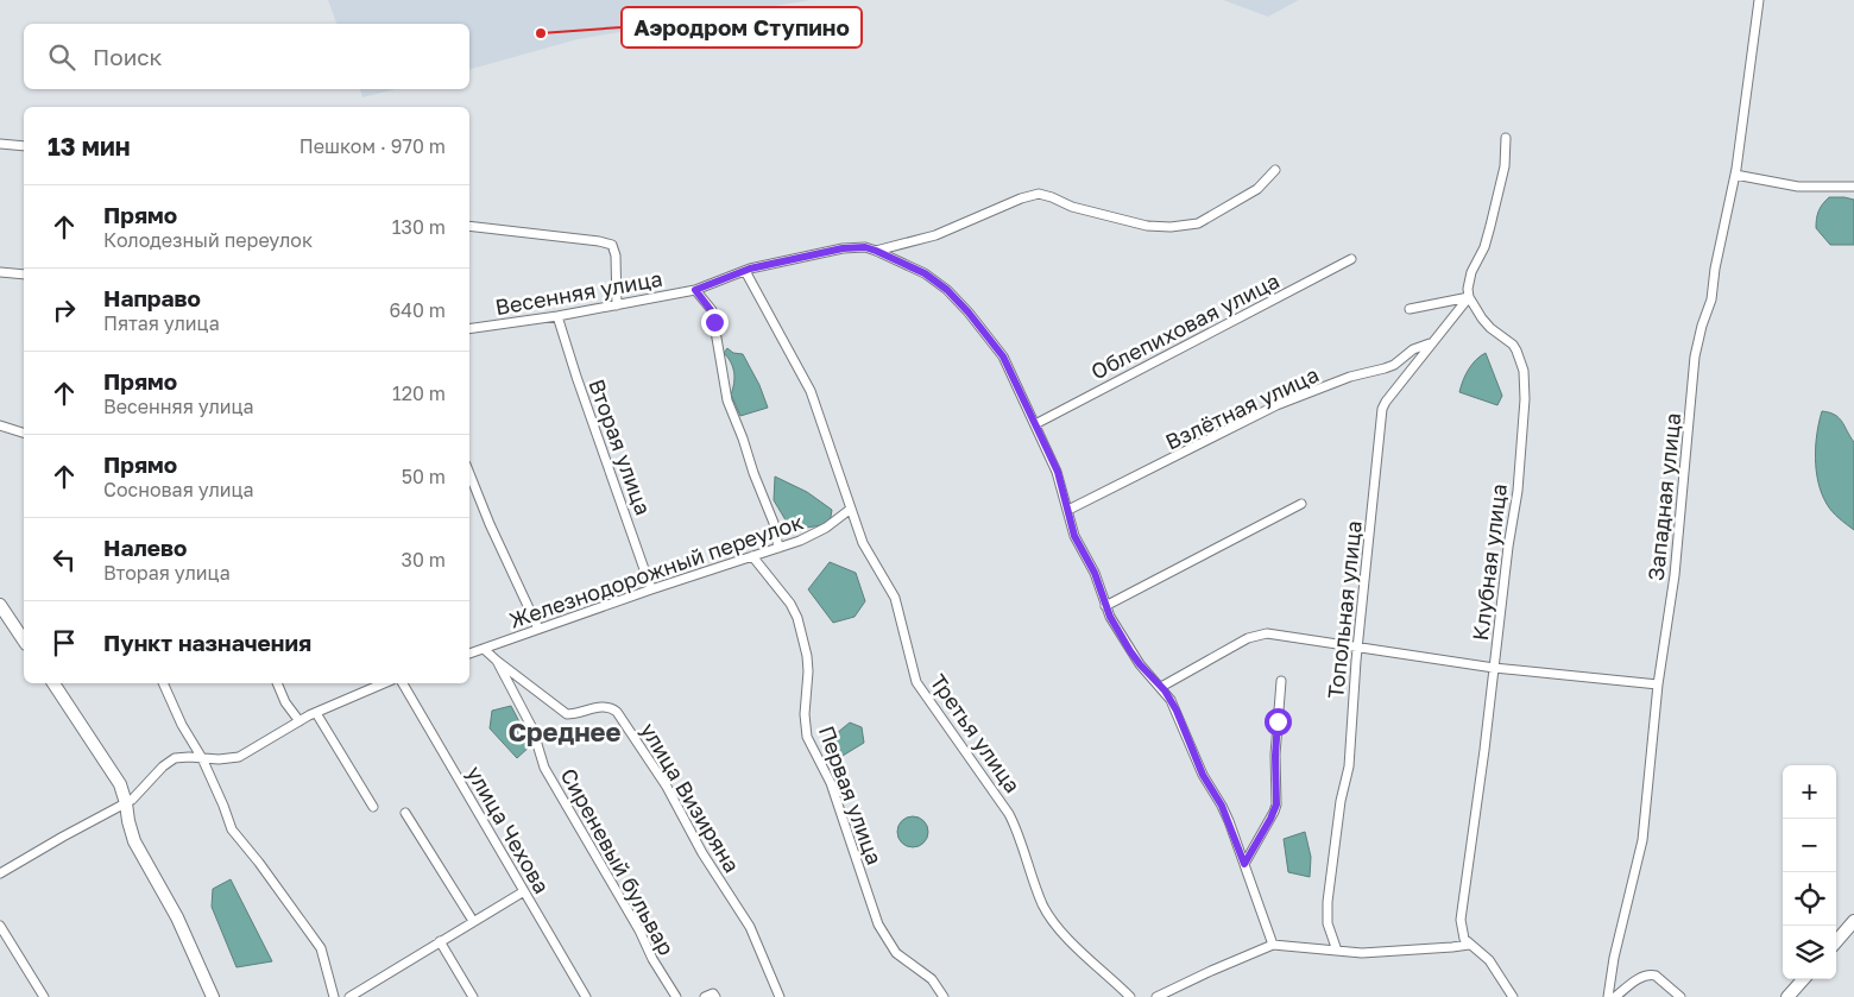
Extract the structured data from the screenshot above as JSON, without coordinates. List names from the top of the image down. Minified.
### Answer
{"streets":{"street":["Весенняя улица","Облепиховая улица","Взлётная улица","Вторая улица","Западная улица","Клубная улица","Железнодорожный переулок","Топольная улица","Третья улица","Первая улица","улица Визиряна","улица Чехова","Сиреневый бульвар"]},"crossings":[["Весенняя улица","Вторая улица"],["Весенняя улица","Третья улица"],["Взлётная улица","Топольная улица"],["Вторая улица","Железнодорожный переулок"],["Клубная улица","Топольная улица"],["Железнодорожный переулок","Третья улица"],["Железнодорожный переулок","Первая улица"],["Железнодорожный переулок","Сиреневый бульвар"],["улица Визиряна","Сиреневый бульвар"]],"districts":["Среднее"],"places":["Аэродром Ступино"],"page":{"search":"Поиск","heading":["13 мин","Пешком · 970 m"],"list":[["Прямо","Колодезный переулок","130 m"],["Направо","Пятая улица","640 m"],["Прямо","Весенняя улица","120 m"],["Прямо","Сосновая улица","50 m"],["Налево","Вторая улица","30 m"],"Пункт назначения"],"map_buttons":["+","−"]}}
